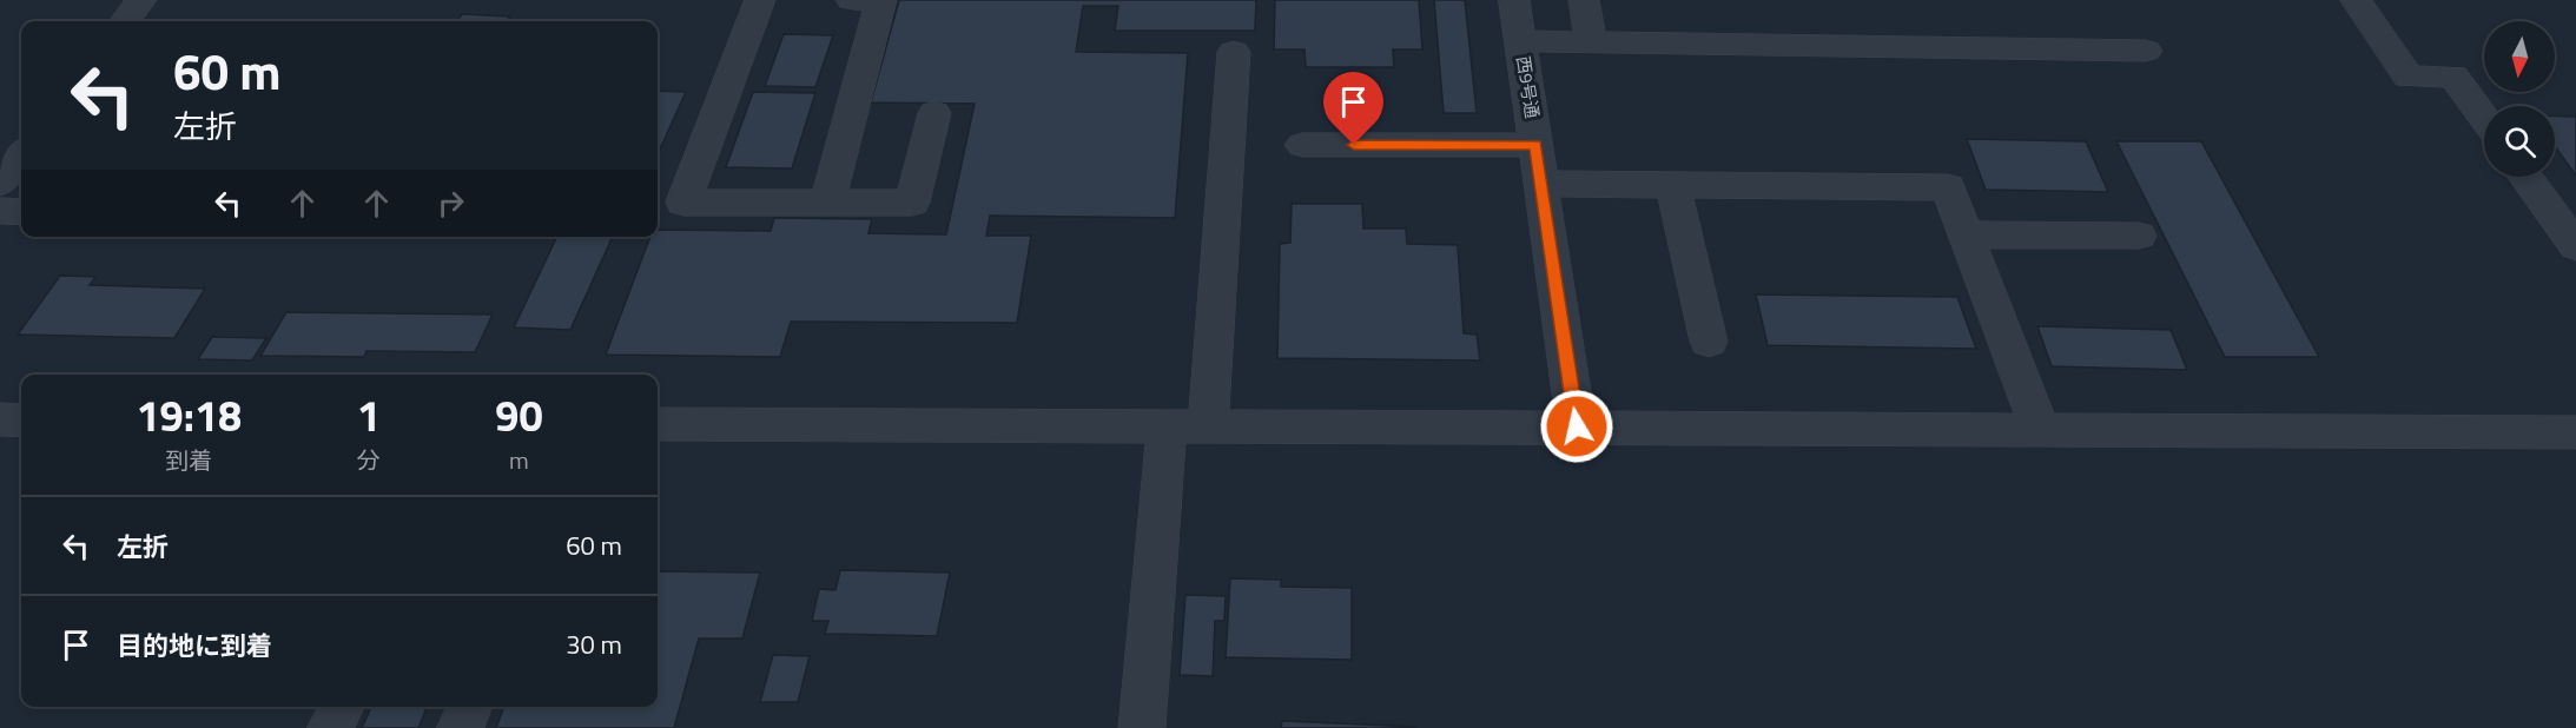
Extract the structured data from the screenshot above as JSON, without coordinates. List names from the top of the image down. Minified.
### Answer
{"streets":{"street":["西9号通"]},"north":"bottom","page":{"turn":["60 m","左折"],"eta":["19:18","到着","1","分","90","m"],"list":[{"name":"左折","value":"60 m"},{"name":"目的地に到着","value":"30 m"}]}}
